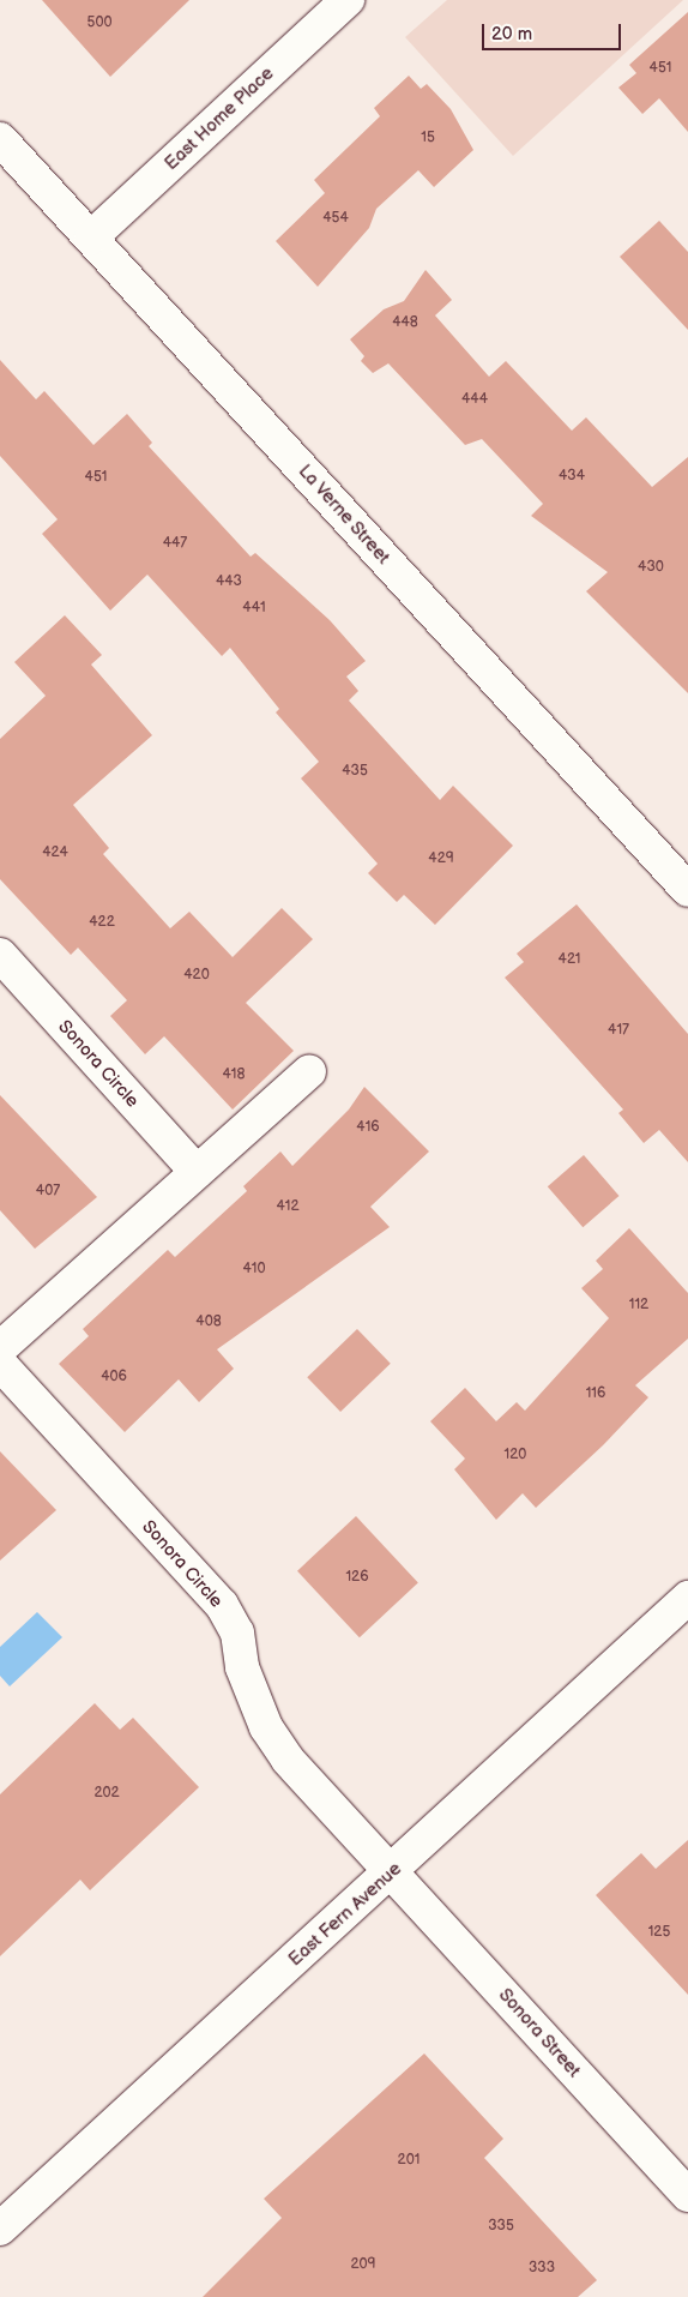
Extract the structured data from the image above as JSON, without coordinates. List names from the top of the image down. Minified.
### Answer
{"streets":{"street":["East Home Place","La Verne Street","Sonora Circle","East Fern Avenue","Sonora Street"]},"crossings":[["East Home Place","La Verne Street"],["Sonora Circle","East Fern Avenue"],["Sonora Circle","Sonora Street"],["East Fern Avenue","Sonora Street"]],"house_numbers":["500","451","15","454","448","444","434","451","447","430","443","441","435","424","429","422","421","420","417","418","416","407","412","410","112","408","406","116","120","126","202","125","201","335","209","333"],"scale_bar":"20 m"}
